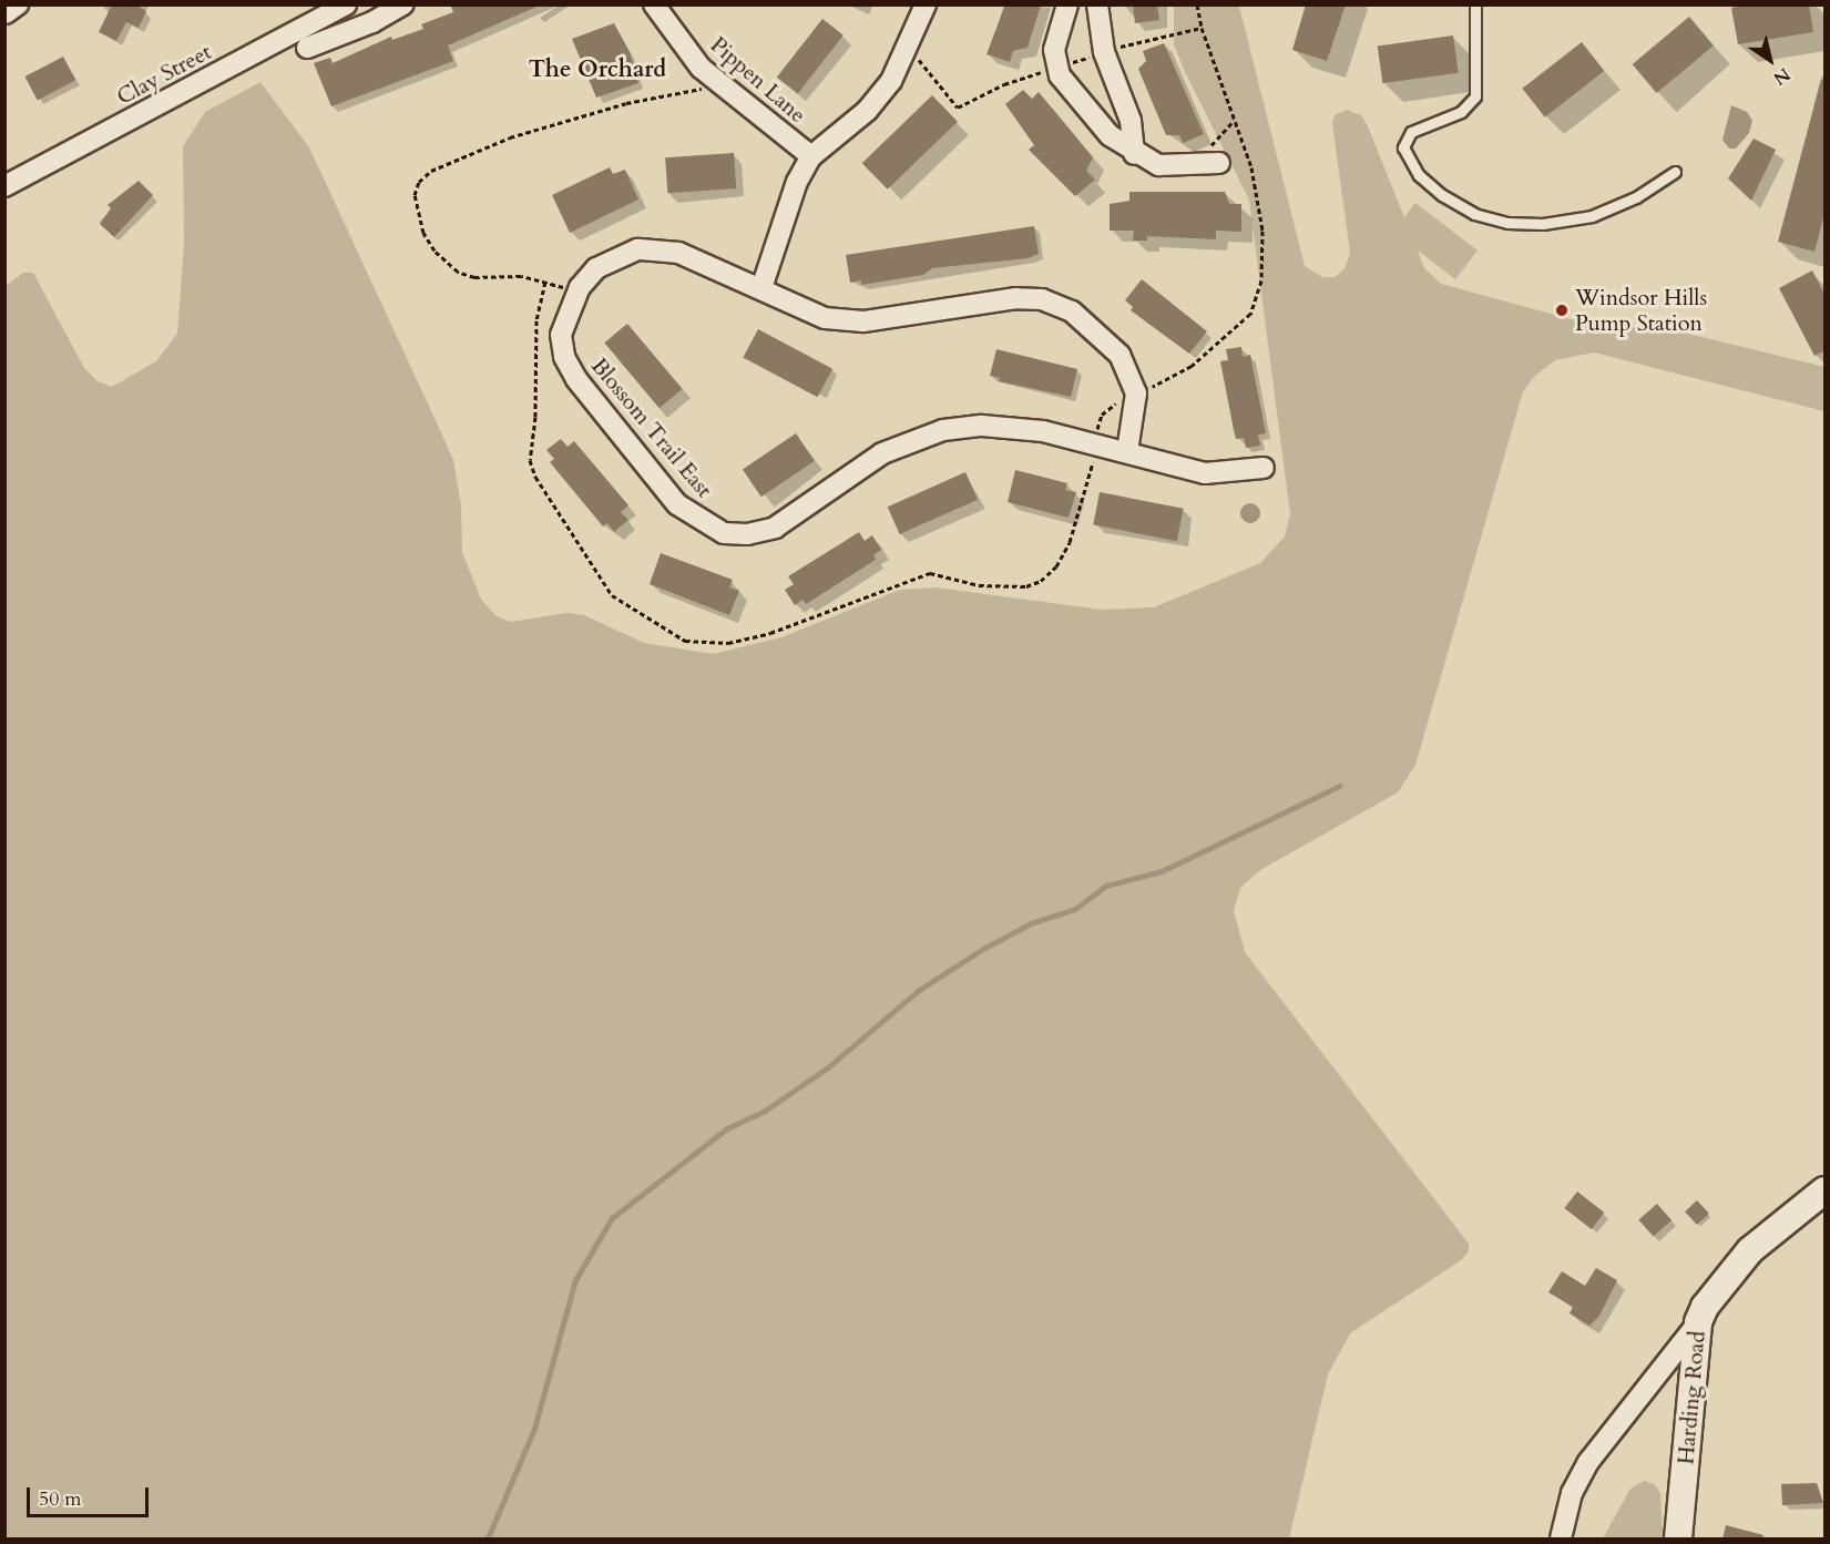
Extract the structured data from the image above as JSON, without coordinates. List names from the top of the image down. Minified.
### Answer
{"streets":{"main road":["Harding Road"],"street":["Clay Street","Pippen Lane","Blossom Trail East"]},"districts":["The Orchard"],"places":["Windsor Hills Pump Station"],"scale_bar":"50 m","north":"bottom right"}
